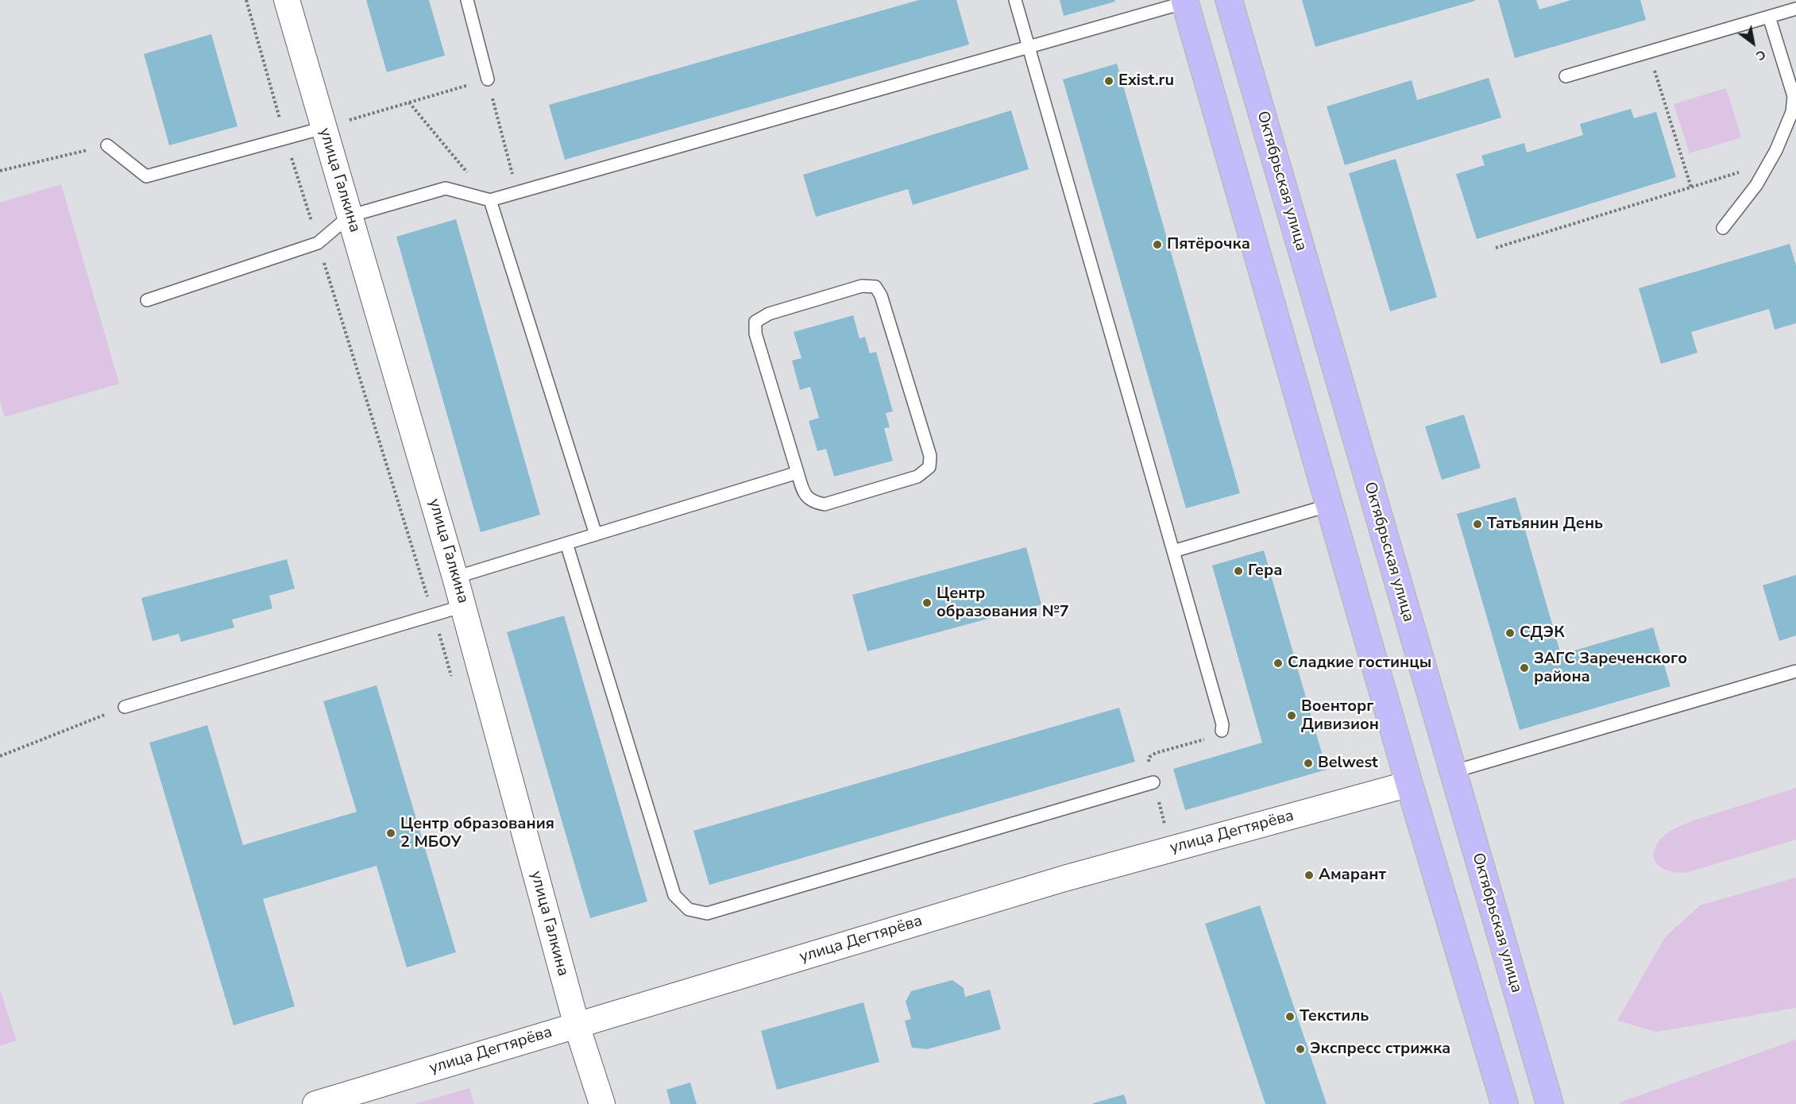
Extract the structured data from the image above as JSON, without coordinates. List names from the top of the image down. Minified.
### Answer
{"streets":{"main road":["Октябрьская улица"],"street":["улица Галкина","улица Дегтярёва"]},"crossings":[["улица Галкина","улица Дегтярёва"]],"places":["Exist.ru","Пятёрочка","Татьянин День","Гера","Центр образования №7","СДЭК","Сладкие гостинцы","ЗАГС Зареченского района","Военторг Дивизион","Belwest","Центр образования 2 МБОУ","Амарант","Текстиль","Экспресс стрижка"],"north":"bottom right"}
